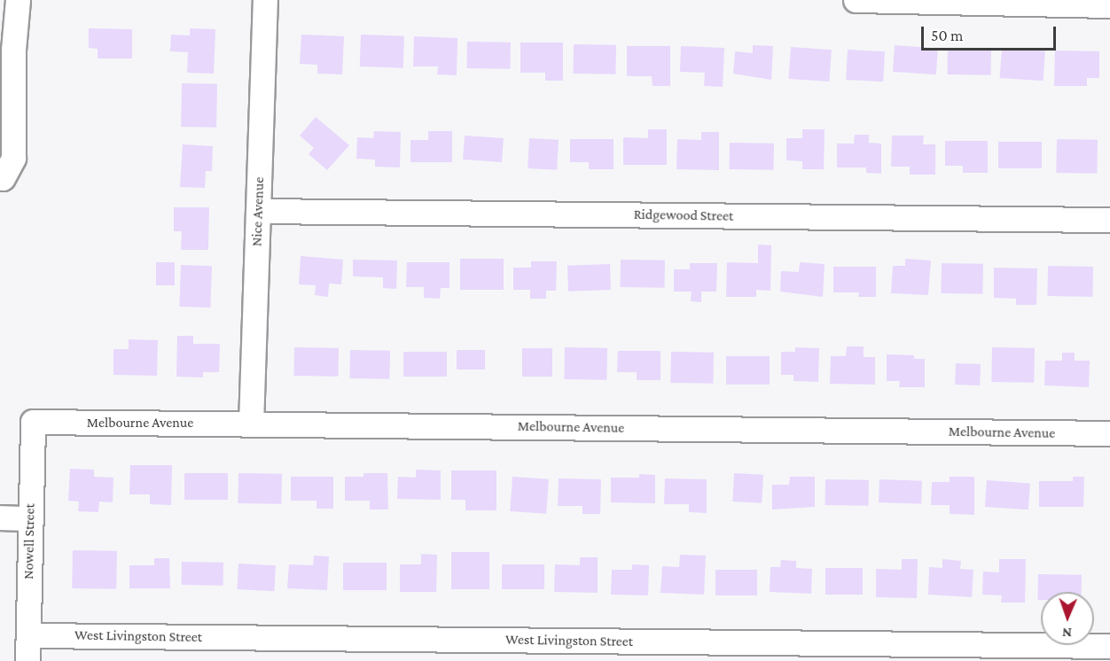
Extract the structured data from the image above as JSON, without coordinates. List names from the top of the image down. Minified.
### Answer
{"streets":{"street":["Nice Avenue","Ridgewood Street","Melbourne Avenue","Nowell Street","West Livingston Street"]},"crossings":[["Nice Avenue","Ridgewood Street"],["Nice Avenue","Melbourne Avenue"],["Melbourne Avenue","Nowell Street"],["Nowell Street","West Livingston Street"]],"scale_bar":"50 m","north":"bottom"}
